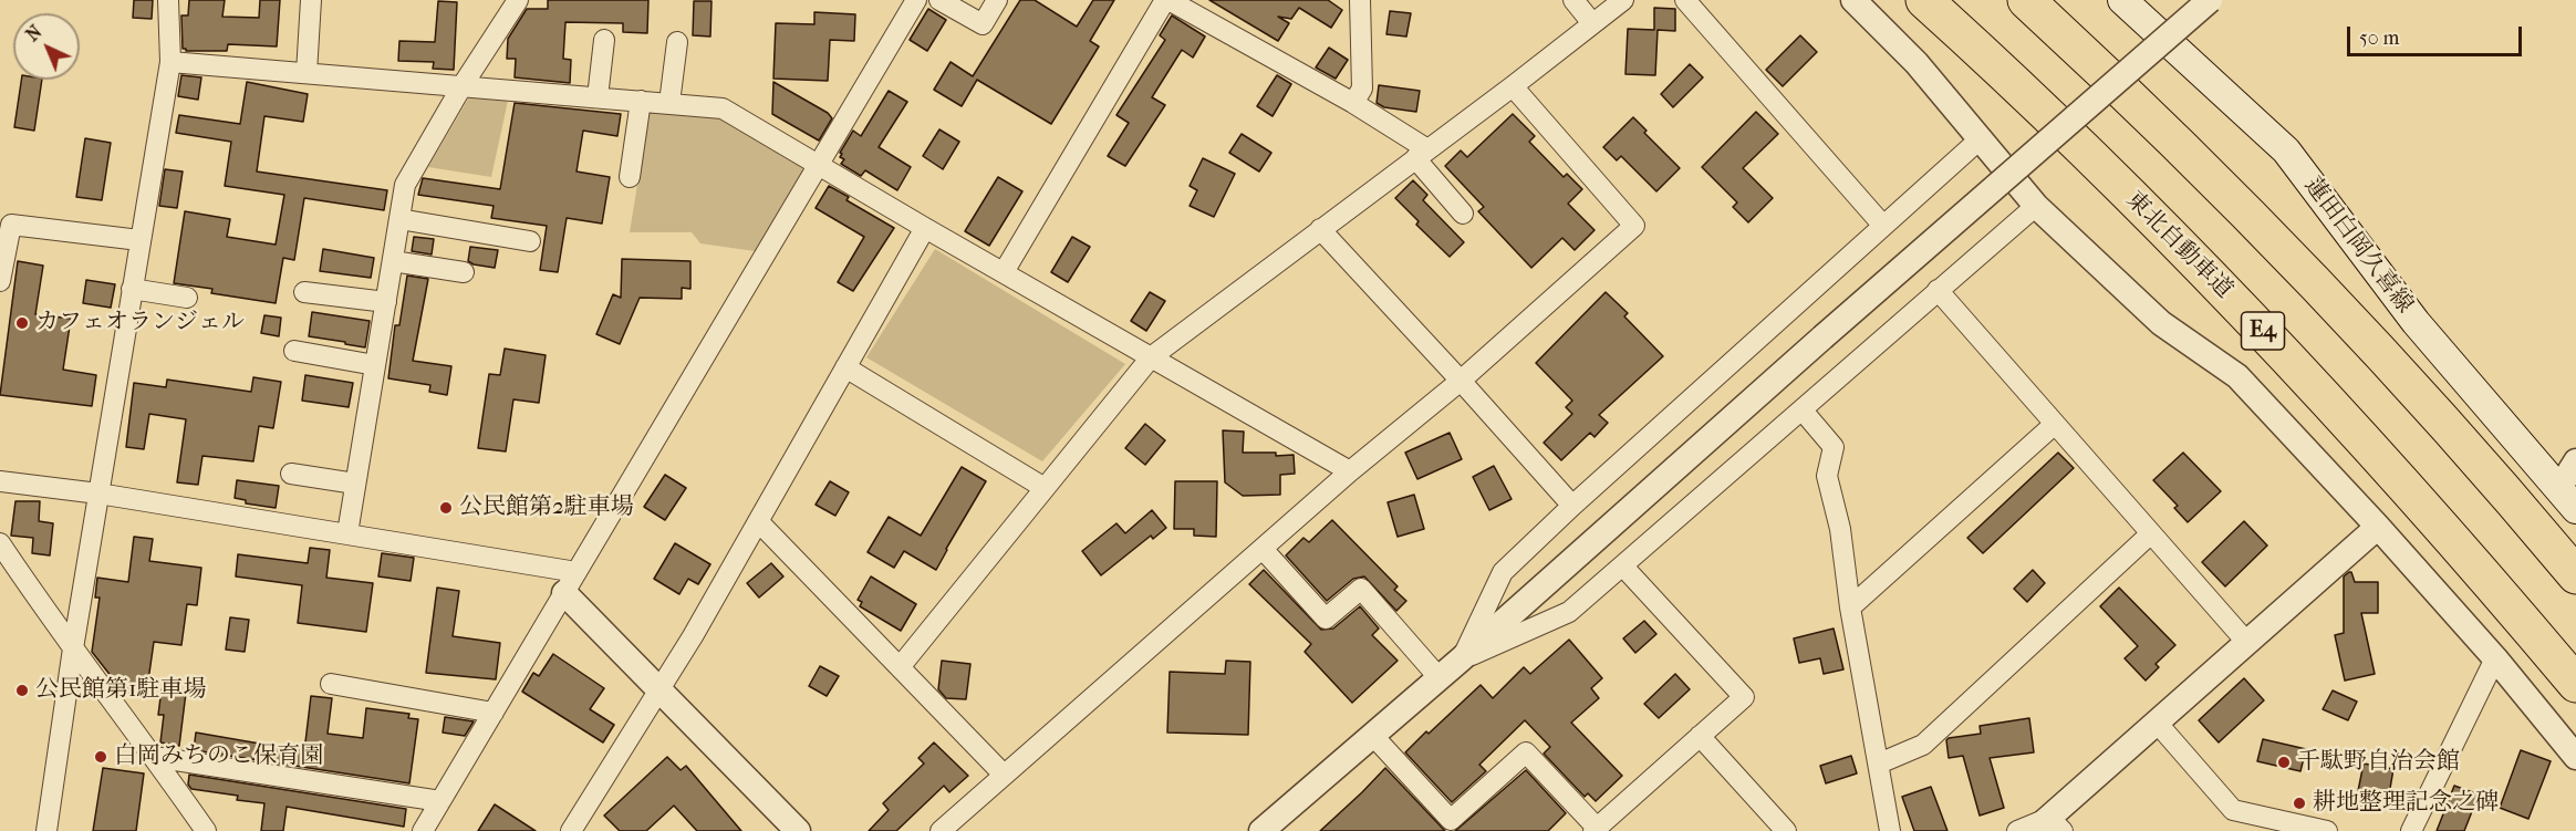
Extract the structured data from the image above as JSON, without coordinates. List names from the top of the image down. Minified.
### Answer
{"streets":{"highway":["東北自動車道","E4"],"main road":["蓮田白岡久喜線"]},"places":["カフェオランジェル","公民館第2駐車場","公民館第1駐車場","白岡みちのこ保育園","千駄野自治会館","耕地整理記念之碑"],"scale_bar":"50 m","north":"top left"}
